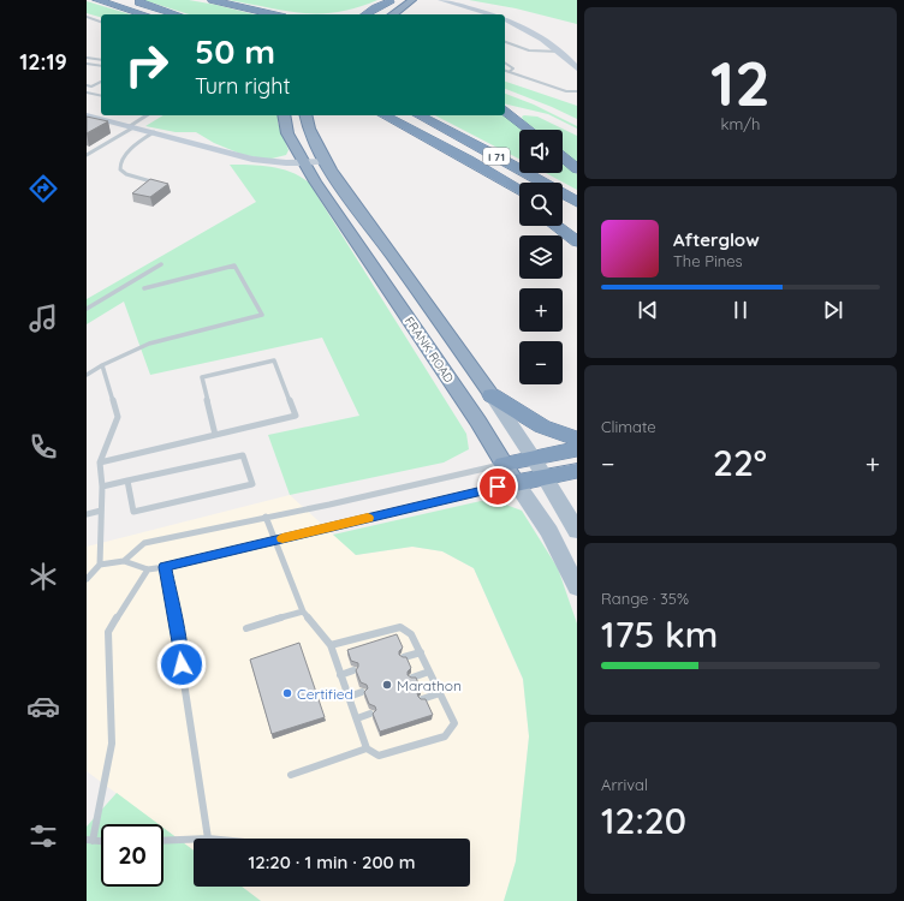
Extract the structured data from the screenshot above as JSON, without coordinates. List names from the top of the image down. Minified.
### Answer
{"streets":{"highway":["I 71","FRANK ROAD"]},"places":["Marathon","Certified"],"page":{"tabs":"12:19","tile":[["12","km/h"],"Climate",["Range · 35%","175 km"],["Arrival","12:20"]],"turn":["50 m","Turn right"],"map_buttons":["+","−"],"song":["Afterglow","The Pines"],"heat":["−","22°","+"],"limit":"20","trip":"12:20 · 1 min · 200 m"}}
